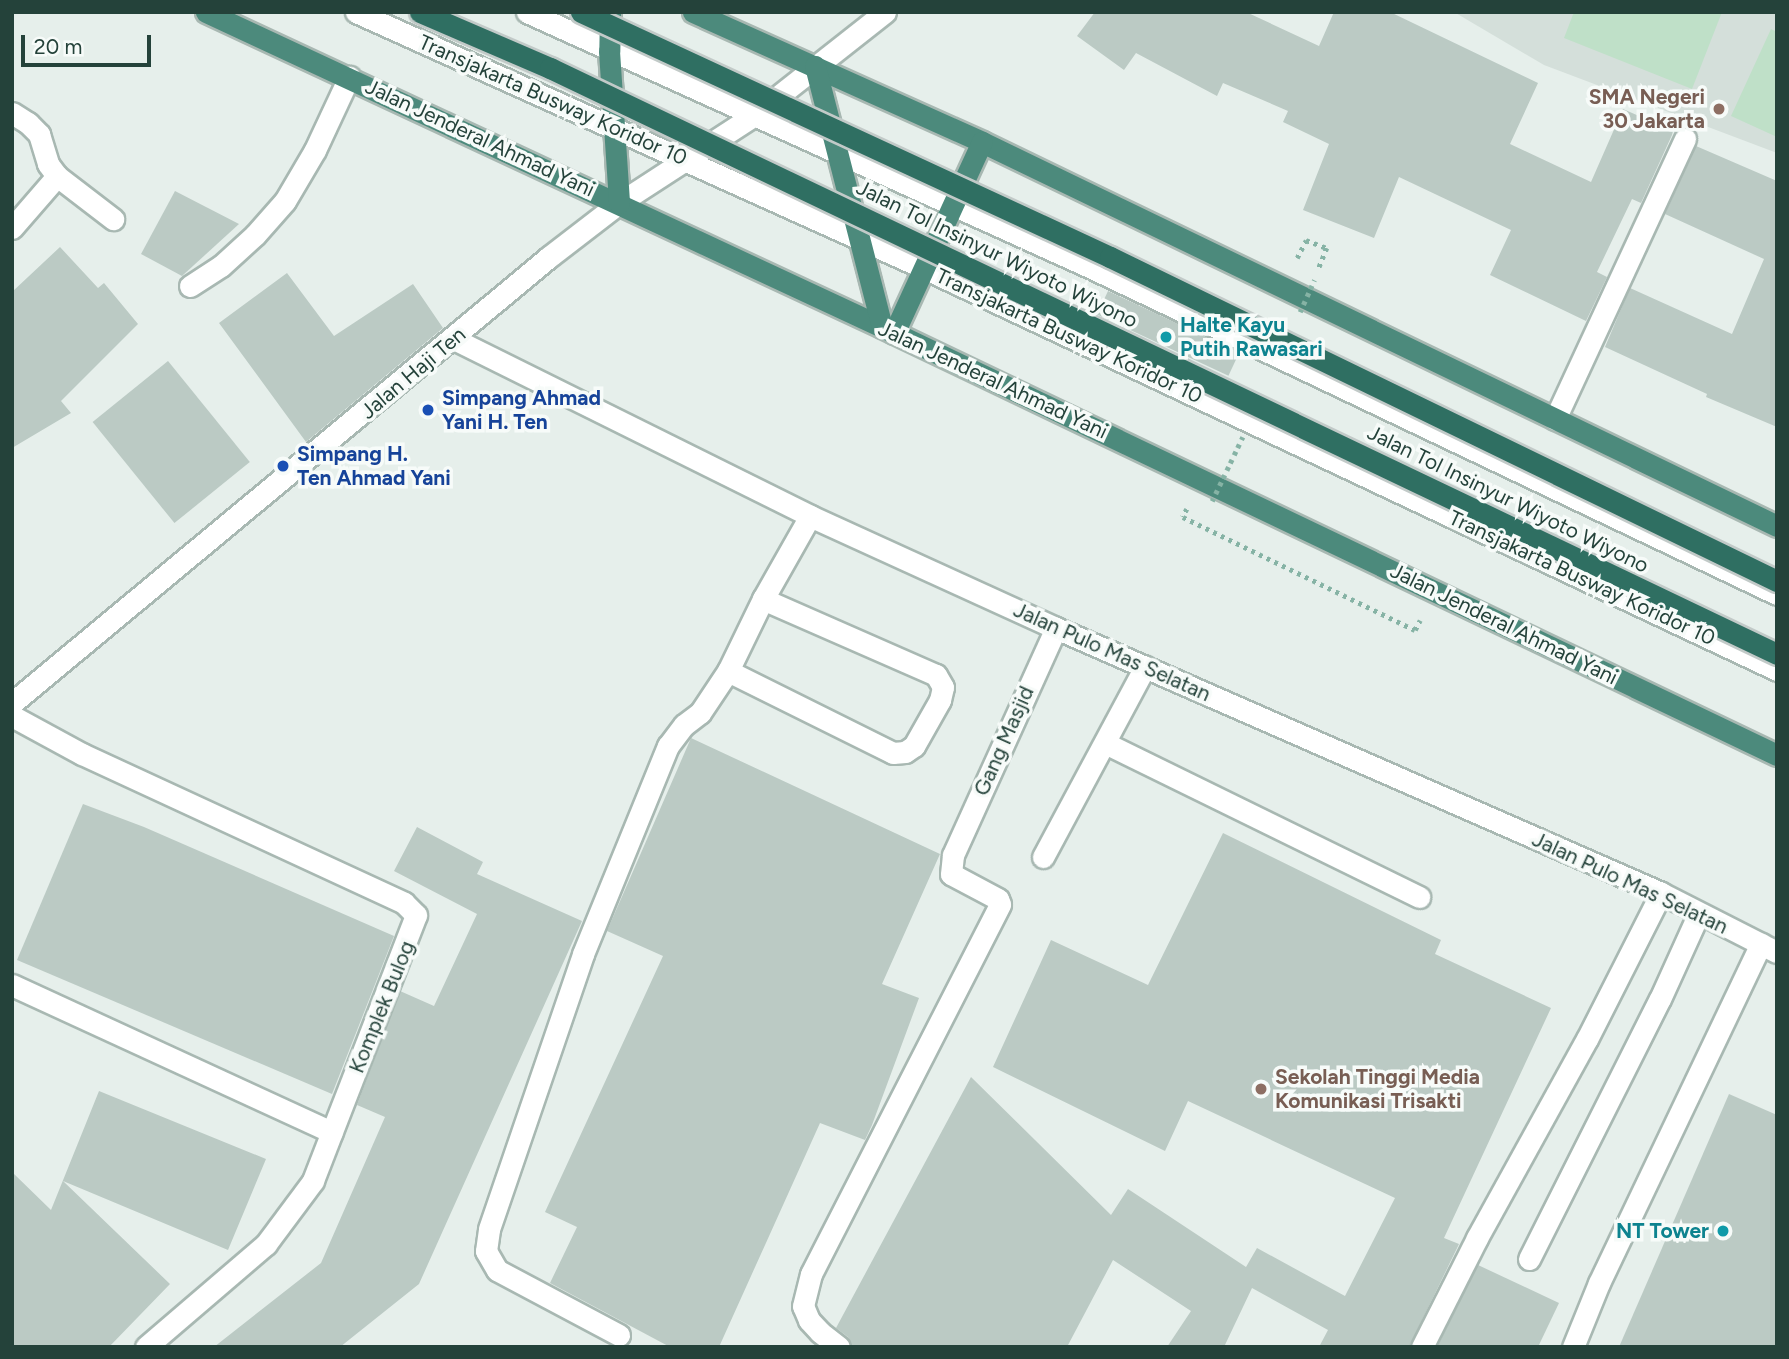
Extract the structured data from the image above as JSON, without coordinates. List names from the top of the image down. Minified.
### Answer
{"streets":{"highway":["Jalan Jenderal Ahmad Yani","Jalan Tol Insinyur Wiyoto Wiyono"],"street":["Transjakarta Busway Koridor 10","Jalan Haji Ten","Jalan Pulo Mas Selatan","Gang Masjid","Komplek Bulog"]},"crossings":[["Transjakarta Busway Koridor 10","Jalan Haji Ten"],["Jalan Jenderal Ahmad Yani","Jalan Haji Ten"],["Jalan Haji Ten","Jalan Pulo Mas Selatan"],["Jalan Pulo Mas Selatan","Gang Masjid"]],"places":["SMA Negeri 30 Jakarta","Halte Kayu Putih Rawasari","Simpang Ahmad Yani H. Ten","Simpang H. Ten Ahmad Yani","Sekolah Tinggi Media Komunikasi Trisakti","NT Tower"],"scale_bar":"20 m"}
